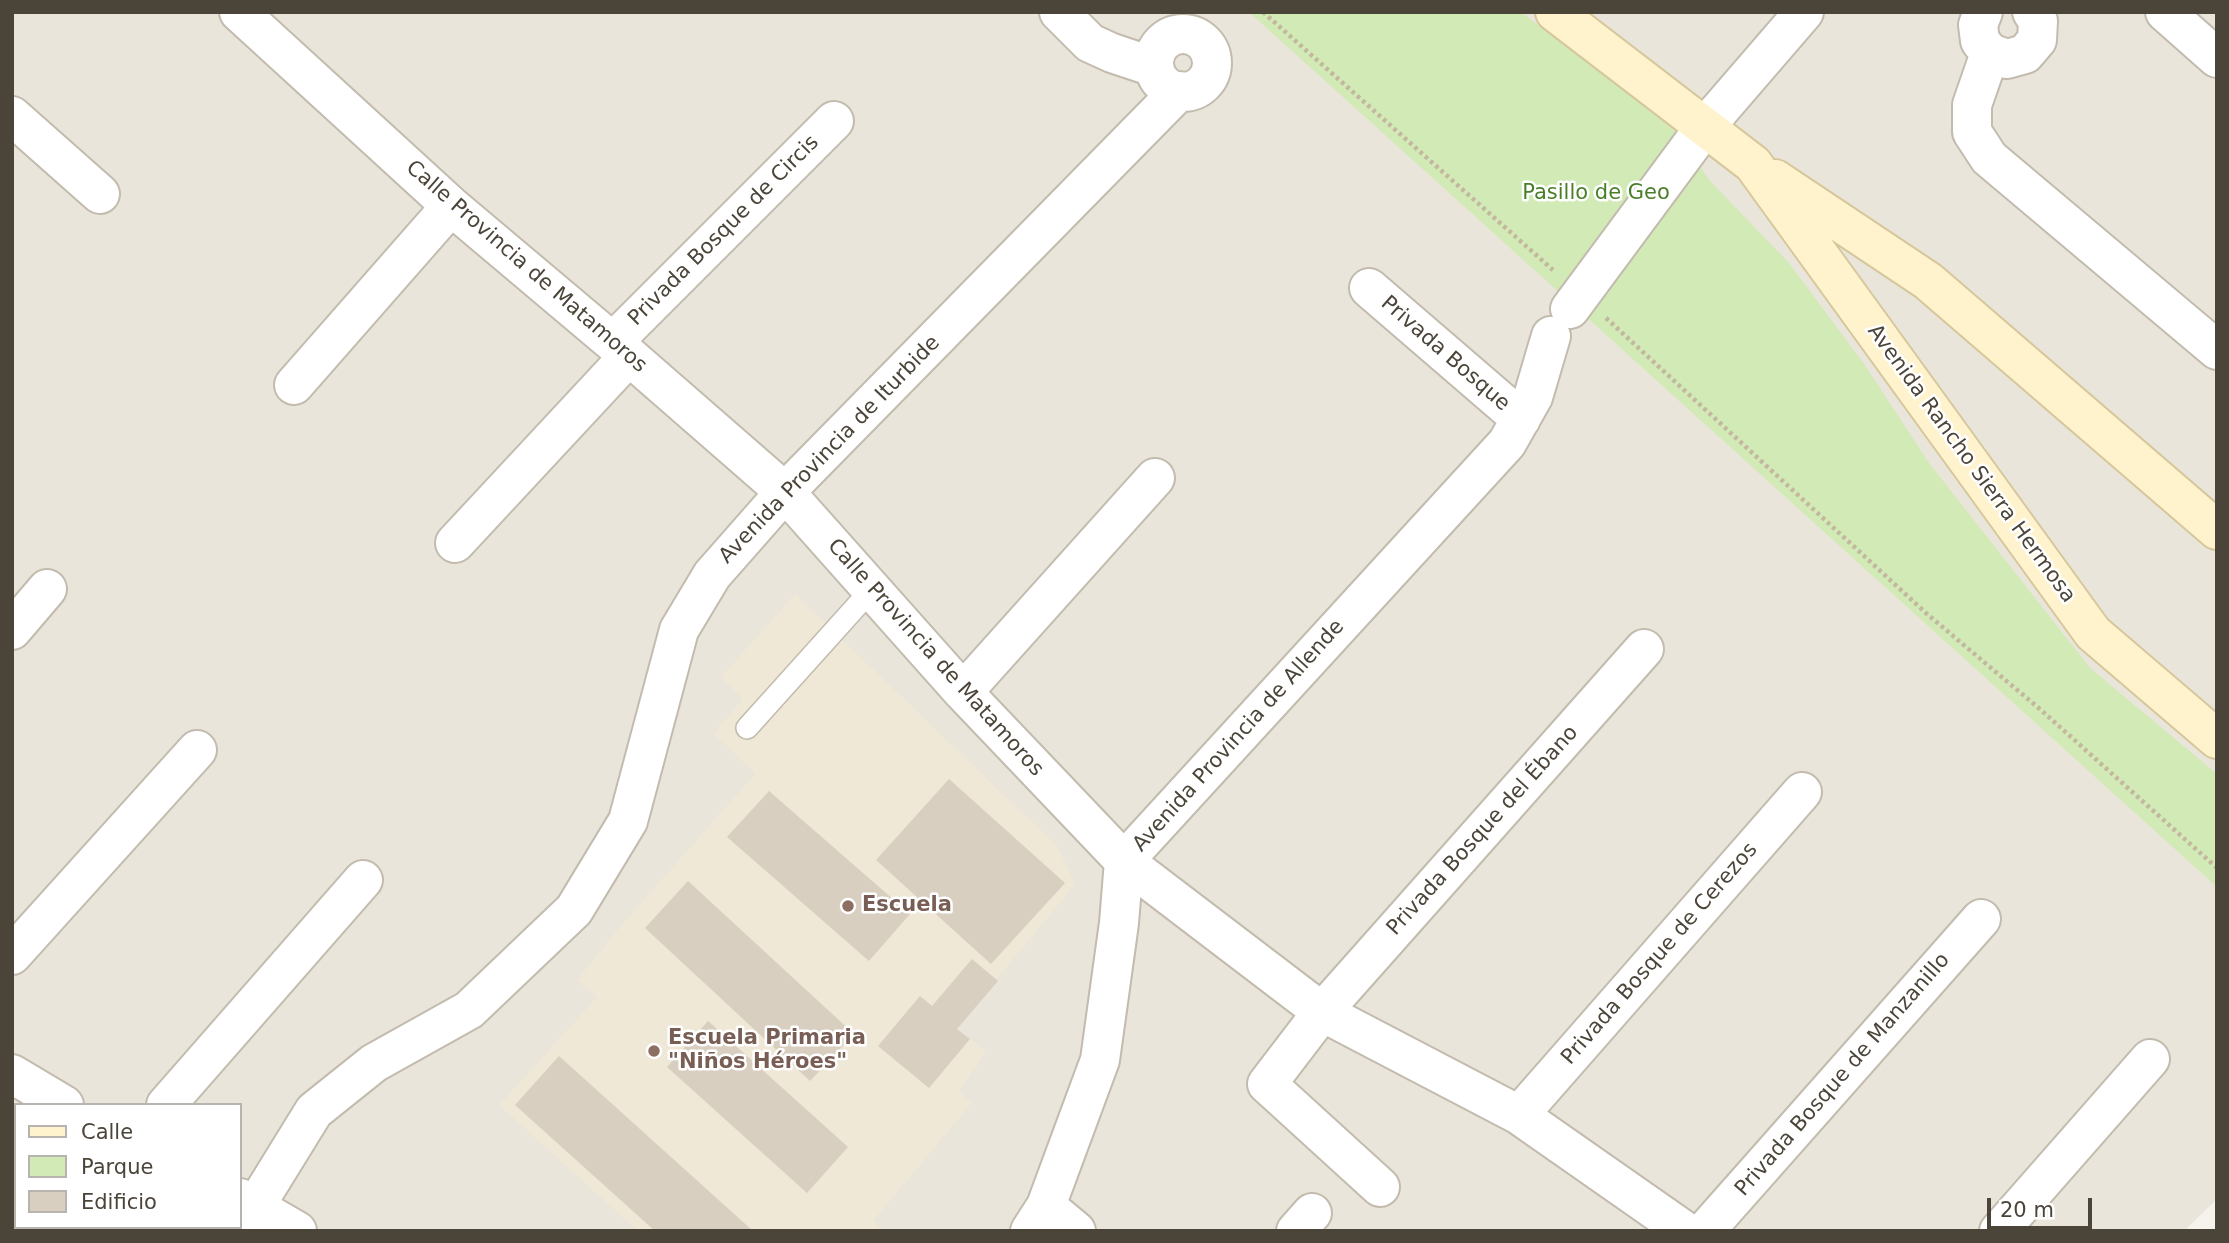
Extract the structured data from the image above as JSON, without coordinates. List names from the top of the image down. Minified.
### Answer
{"streets":{"street":["Privada Bosque de Circis","Calle Provincia de Matamoros","Privada Bosque","Avenida Provincia de Iturbide","Avenida Rancho Sierra Hermosa","Avenida Provincia de Allende","Privada Bosque del Ébano","Privada Bosque de Cerezos","Privada Bosque de Manzanillo"]},"crossings":[["Privada Bosque de Circis","Calle Provincia de Matamoros"],["Calle Provincia de Matamoros","Avenida Provincia de Iturbide"],["Calle Provincia de Matamoros","Avenida Provincia de Allende"],["Calle Provincia de Matamoros","Privada Bosque del Ébano"],["Calle Provincia de Matamoros","Privada Bosque de Cerezos"],["Calle Provincia de Matamoros","Privada Bosque de Manzanillo"],["Privada Bosque","Avenida Provincia de Allende"],["Avenida Rancho Sierra Hermosa","Avenida Provincia de Allende"]],"parks":["Pasillo de Geo"],"places":["Escuela","Escuela Primaria \"Niños Héroes\""],"legend":["Calle","Parque","Edificio"],"scale_bar":"20 m"}
